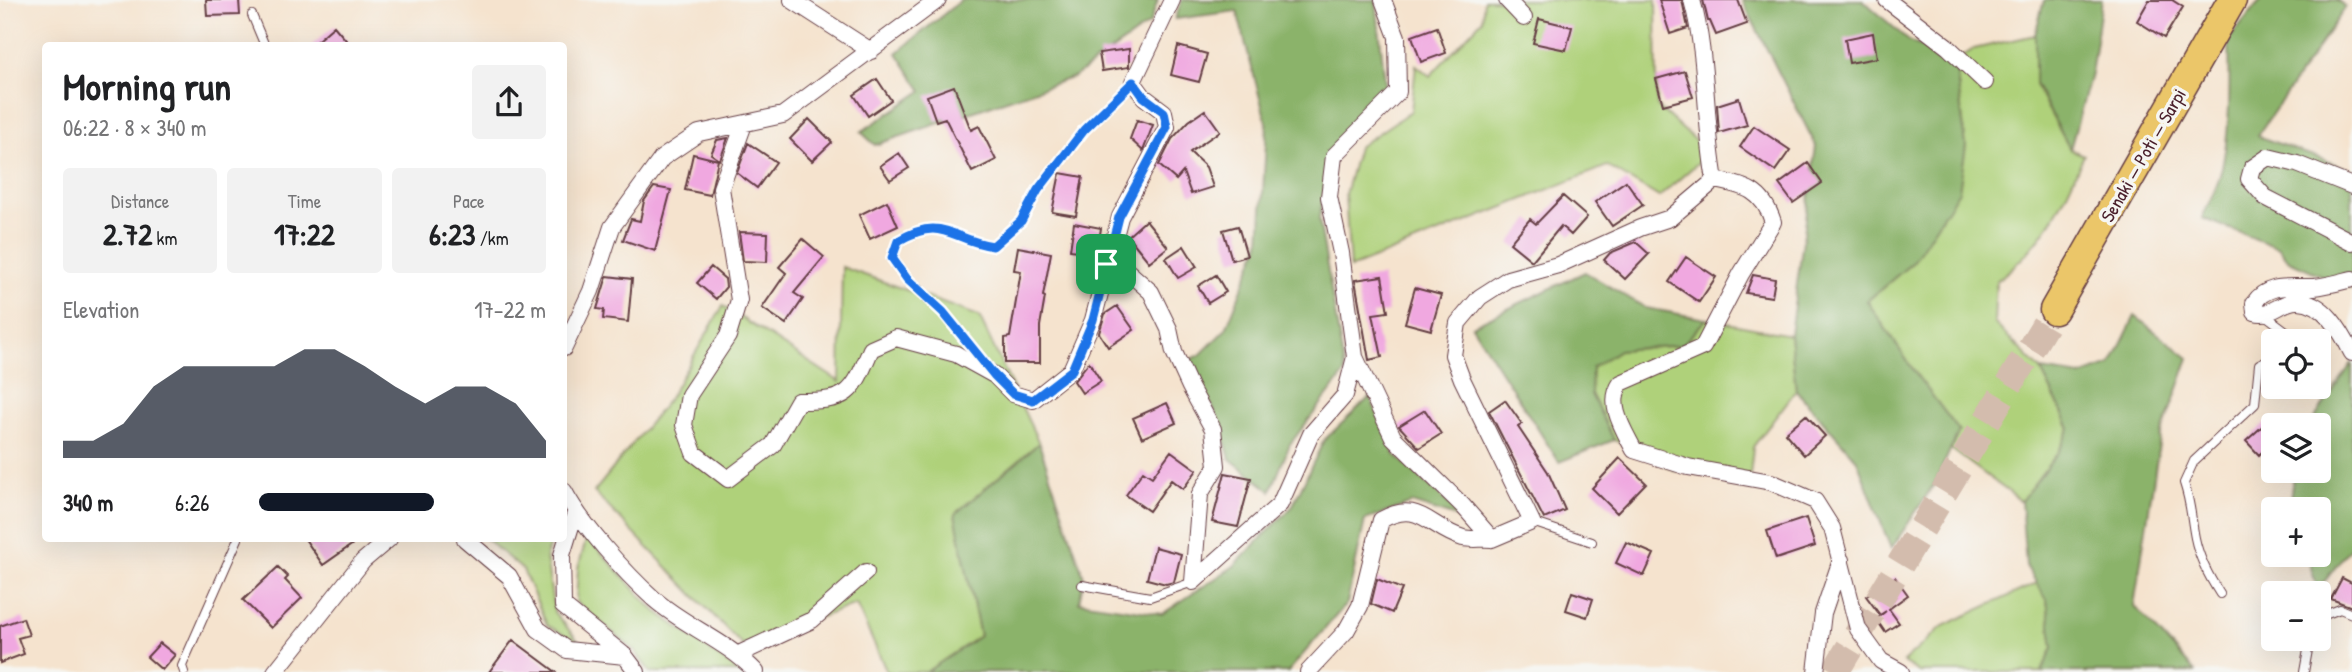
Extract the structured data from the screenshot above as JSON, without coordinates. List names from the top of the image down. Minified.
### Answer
{"streets":{"highway":["Senaki — Poti — Sarpi"]},"page":{"heading":["Morning run","06:22 · 8 × 340 m"],"stats":[["Distance","2.72 km"],["Time","17:22"],["Pace","6:23 /km"]],"chart":["Elevation","17–22 m"],"map_buttons":["+","−"],"list":[{"name":"340 m","note":"6:26"}]}}
